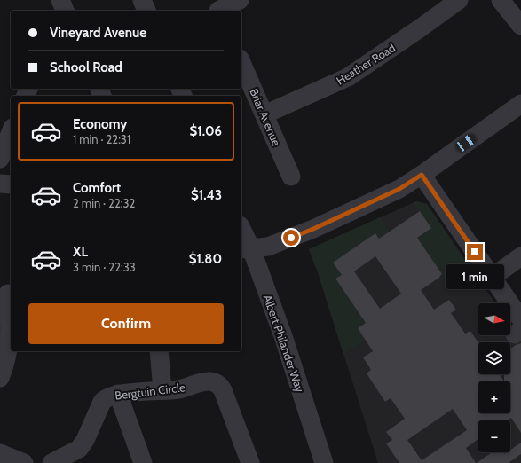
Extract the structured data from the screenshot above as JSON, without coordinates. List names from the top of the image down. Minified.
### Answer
{"streets":{"street":["Heather Road","Briar Avenue","Albert Philander Way","Bergtuin Circle"]},"crossings":[["Heather Road","Briar Avenue"]],"north":"right","page":{"banner":["Vineyard Avenue","School Road"],"list":[{"name":"Economy","note":"1 min · 22:31","value":"$1.06"},{"name":"Comfort","note":"2 min · 22:32","value":"$1.43"},{"name":"XL","note":"3 min · 22:33","value":"$1.80"}],"bubble":"1 min","buttons":"Confirm","map_buttons":["+","−"]}}
